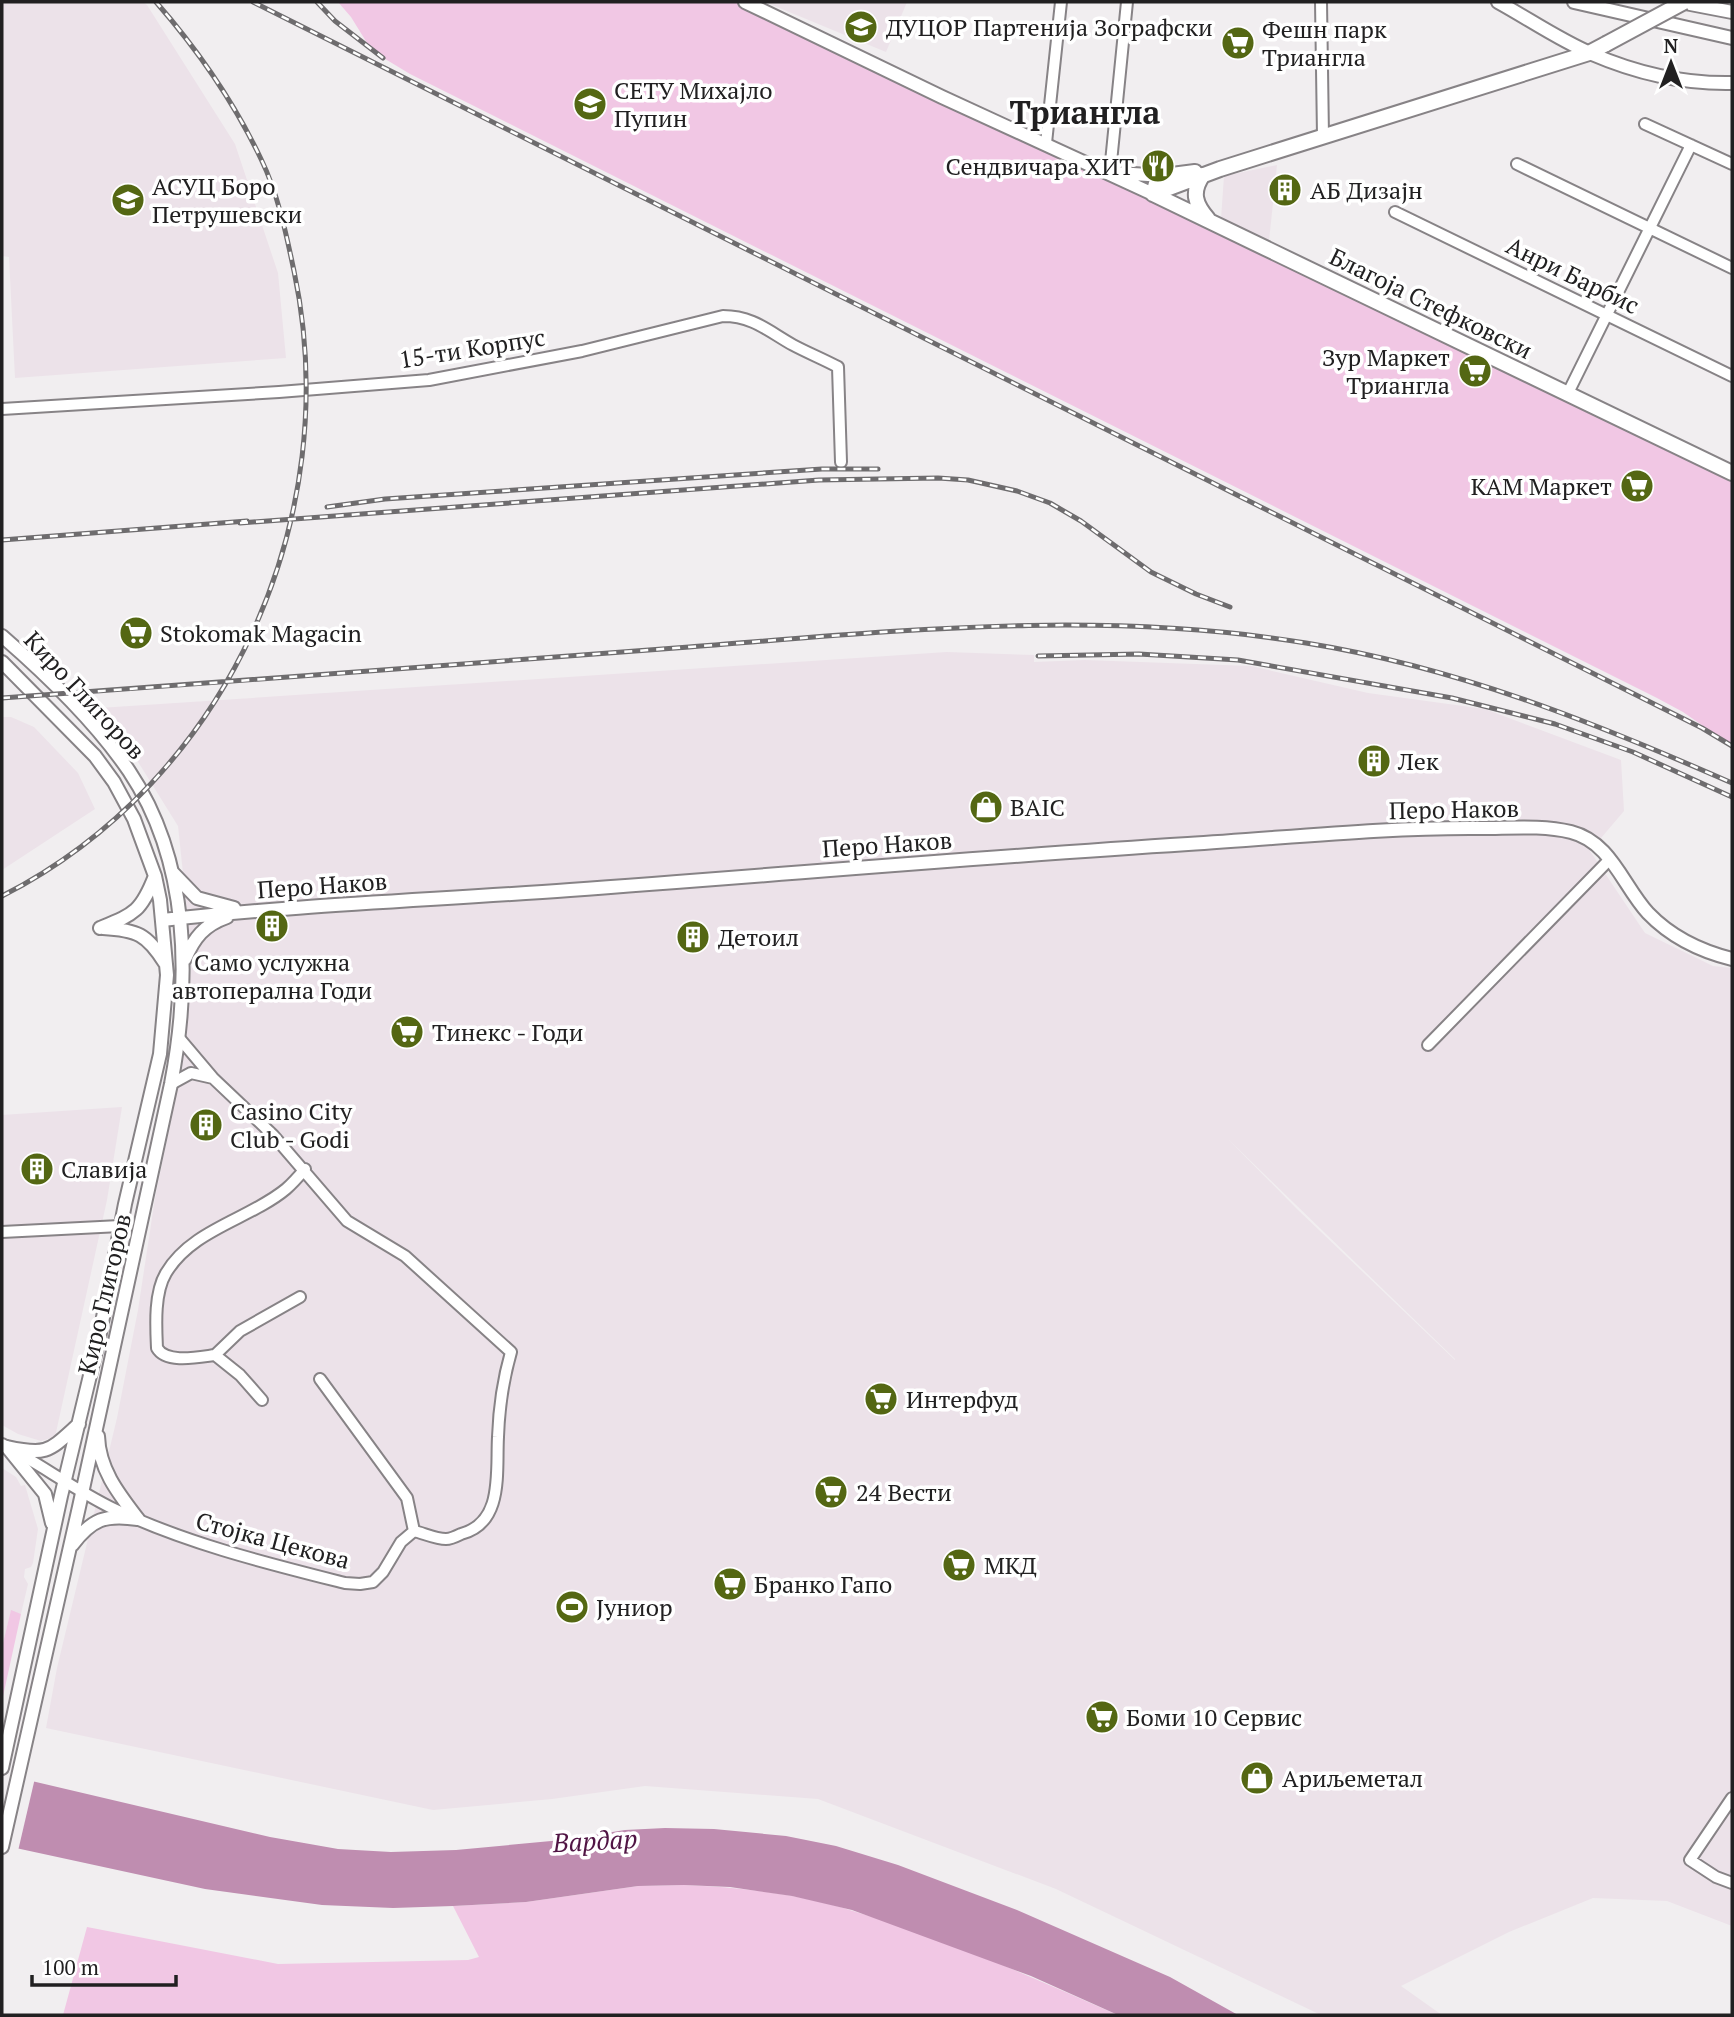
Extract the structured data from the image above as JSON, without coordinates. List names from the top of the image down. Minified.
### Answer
{"streets":{"main road":["Благоја Стефковски"],"street":["Анри Барбис","15-ти Корпус","Киро Глигоров","Перо Наков","Стојка Цекова"]},"crossings":[["Киро Глигоров","Перо Наков"],["Киро Глигоров","Стојка Цекова"]],"districts":["Триангла"],"water":["Вардар"],"places":{"school or university":["ДУЦОР Партенија Зографски","СЕТУ Михајло Пупин","АСУЦ Боро Петрушевски"],"supermarket":["Фешн парк Триангла","Зур Маркет Триангла","КАМ Маркет","Stokomak Magacin","Тинекс - Годи","Интерфуд","24 Вести","МКД","Бранко Гапо","Боми 10 Сервис"],"restaurant":["Сендвичара ХИТ"],"building":["АБ Дизајн","Лек","Само услужна автоперална Годи","Детоил","Casino City Club - Godi","Славија"],"shop":["BAIC","Ариљеметал"],"sports":["Јуниор"]},"scale_bar":"100 m","north":"top"}
